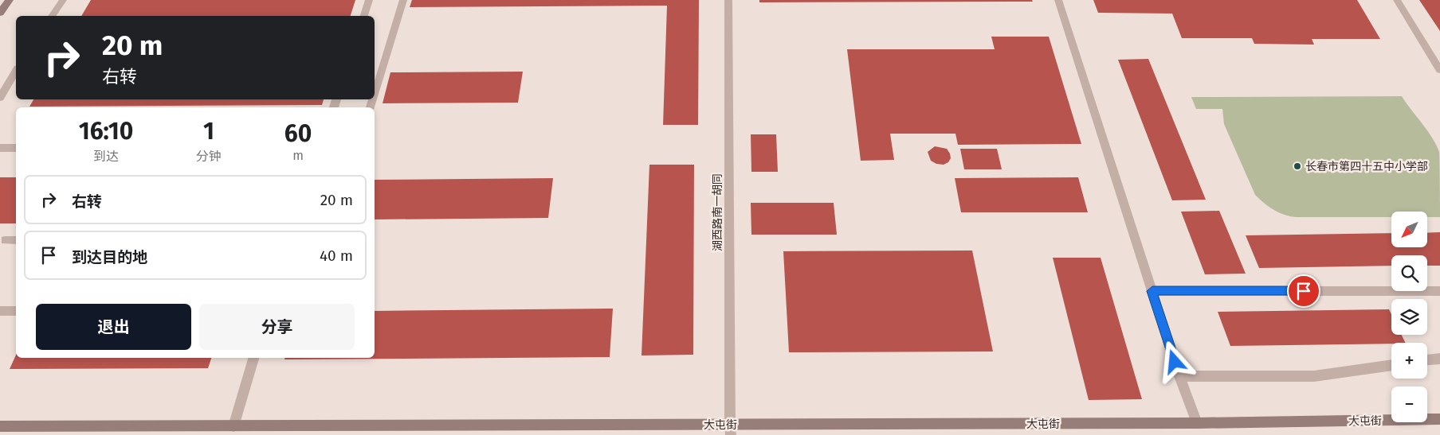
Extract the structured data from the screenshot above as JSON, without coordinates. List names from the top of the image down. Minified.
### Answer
{"streets":{"street":["湖西路南一胡同","大屯街"]},"crossings":[["湖西路南一胡同","大屯街"]],"places":["长春市第四十五中小学部"],"north":"bottom left","page":{"turn":["20 m","右转"],"eta":["16:10","到达","1","分钟","60","m"],"list":[{"name":"右转","value":"20 m"},{"name":"到达目的地","value":"40 m"}],"map_buttons":["+","−"],"buttons":["退出","分享"]}}
